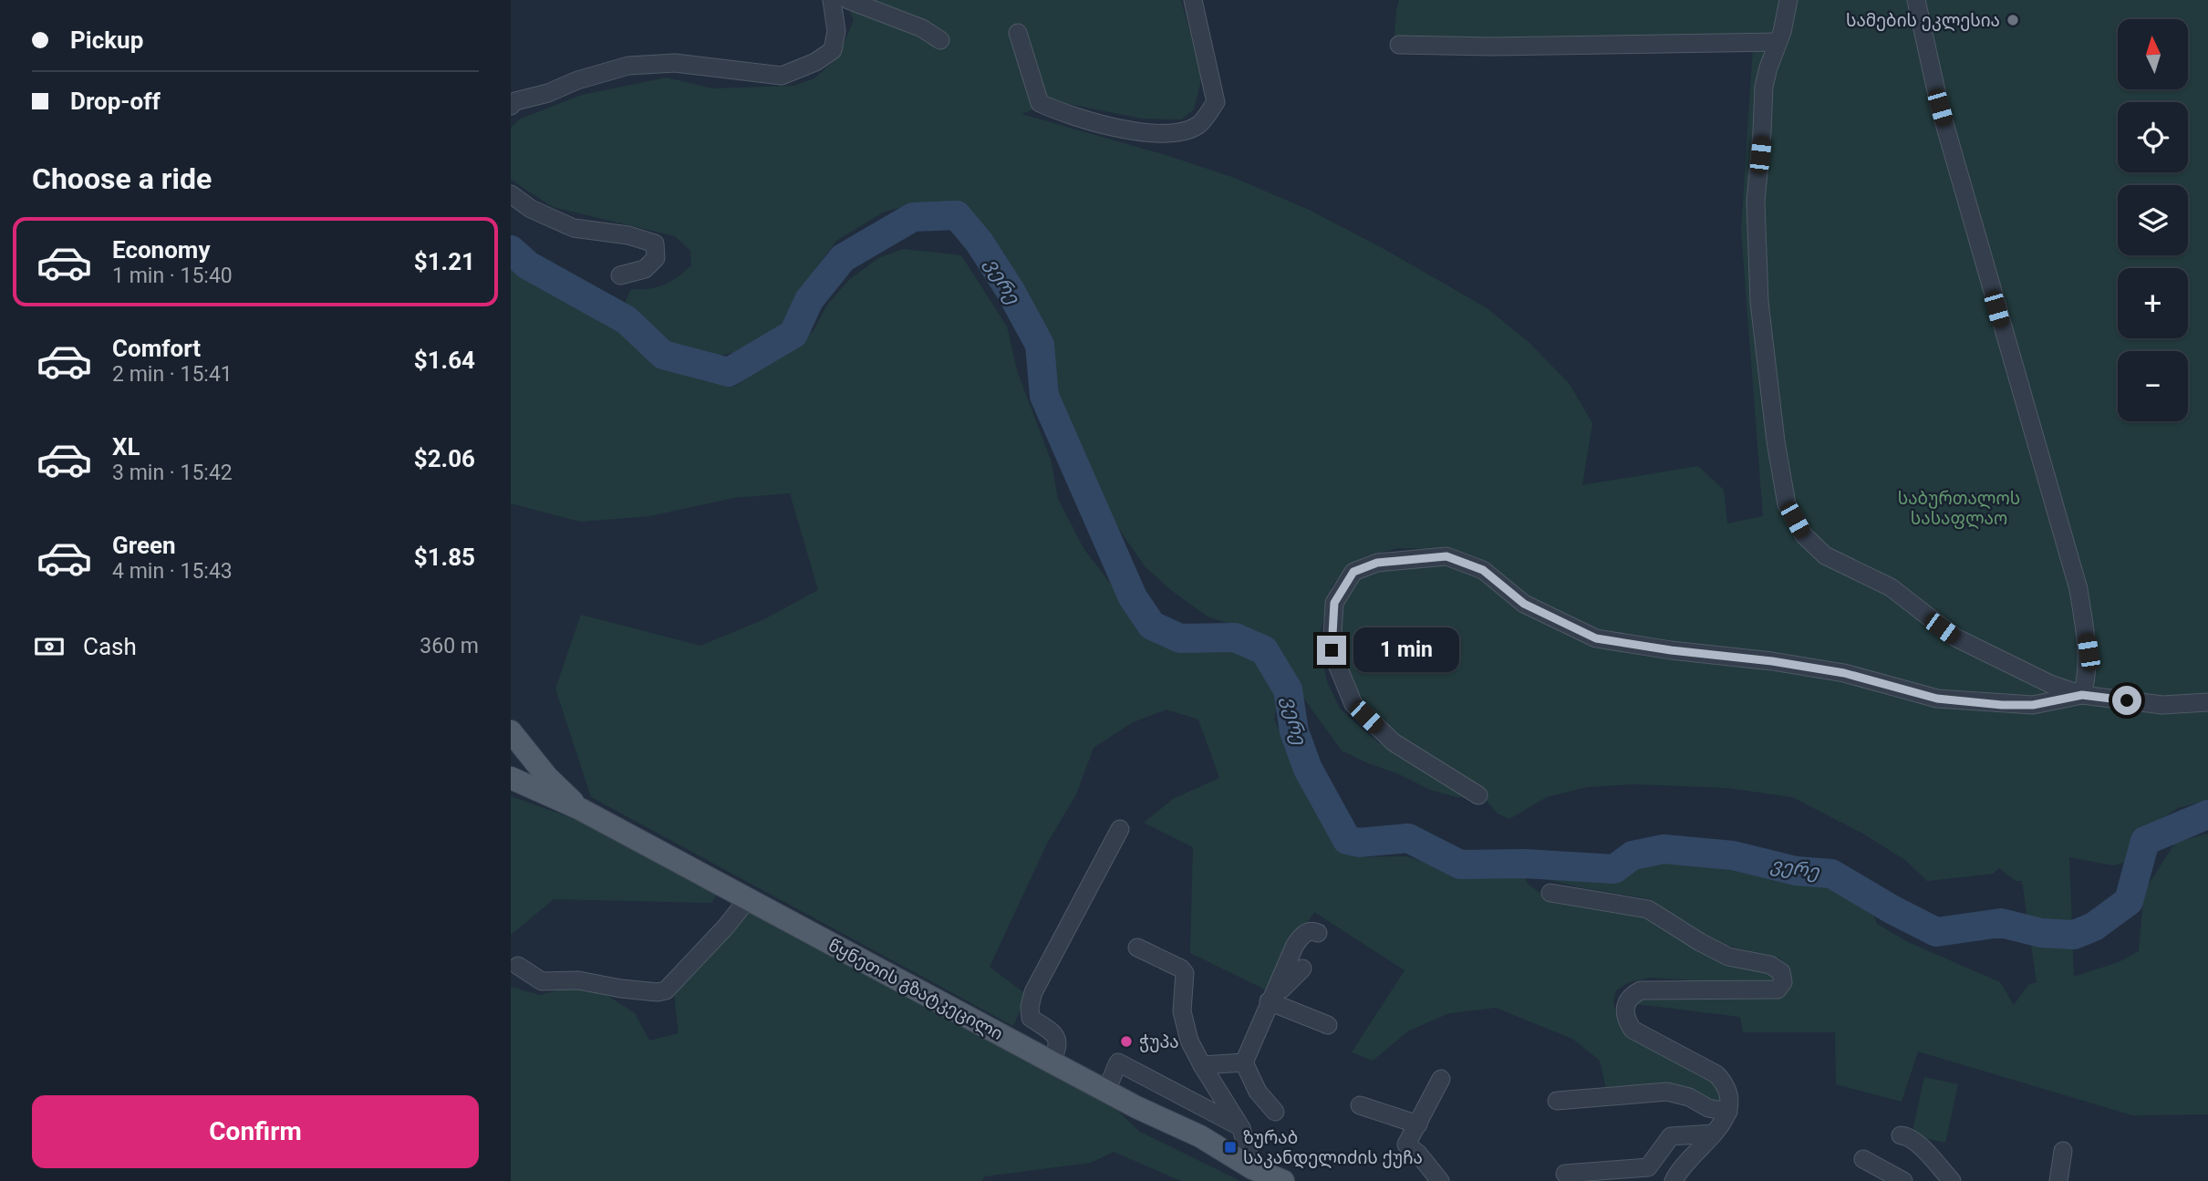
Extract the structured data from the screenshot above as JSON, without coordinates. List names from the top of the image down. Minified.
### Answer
{"streets":{"main road":["წყნეთის გზატკეცილი"]},"water":["ვერე"],"parks":["საბურთალოს სასაფლაო"],"places":{"other":["სამების ეკლესია","ჭუპა"],"transit":["ზურაბ საკანდელიძის ქუჩა"]},"north":"top","page":{"banner":["Pickup","Drop-off"],"map_buttons":["+","−"],"heading":"Choose a ride","list":[{"name":"Economy","note":"1 min · 15:40","value":"$1.21"},{"name":"Comfort","note":"2 min · 15:41","value":"$1.64"},{"name":"XL","note":"3 min · 15:42","value":"$2.06"},{"name":"Green","note":"4 min · 15:43","value":"$1.85"}],"pay":["Cash","360 m"],"bubble":"1 min","buttons":"Confirm"}}
